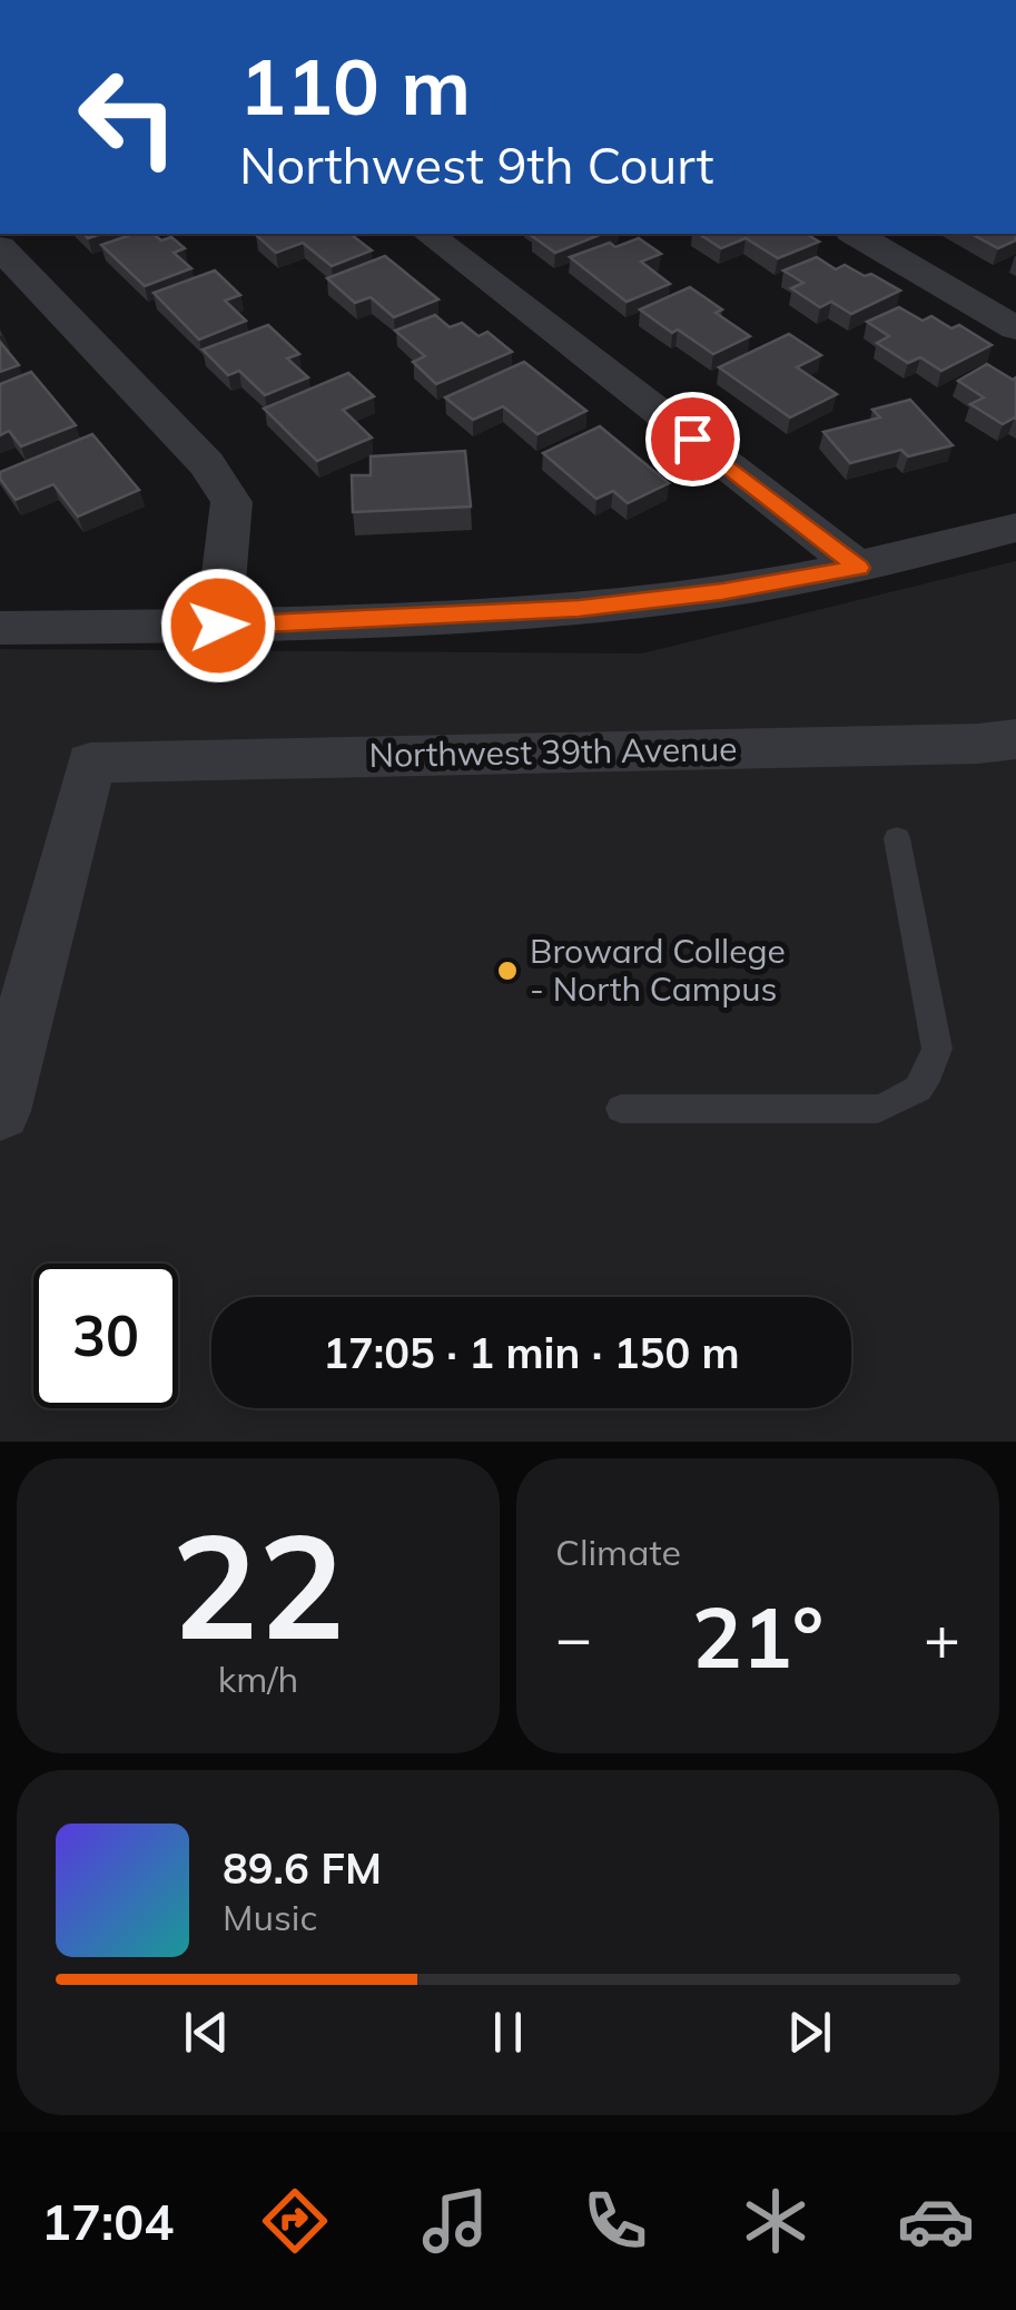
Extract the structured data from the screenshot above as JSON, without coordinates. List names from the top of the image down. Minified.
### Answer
{"streets":{"street":["Northwest 39th Avenue"]},"places":["Broward College - North Campus"],"page":{"turn":["110 m","Northwest 9th Court"],"limit":"30","trip":"17:05 · 1 min · 150 m","tile":[["22","km/h"],"Climate"],"heat":["−","21°","+"],"song":["89.6 FM","Music"],"tabs":"17:04"}}
